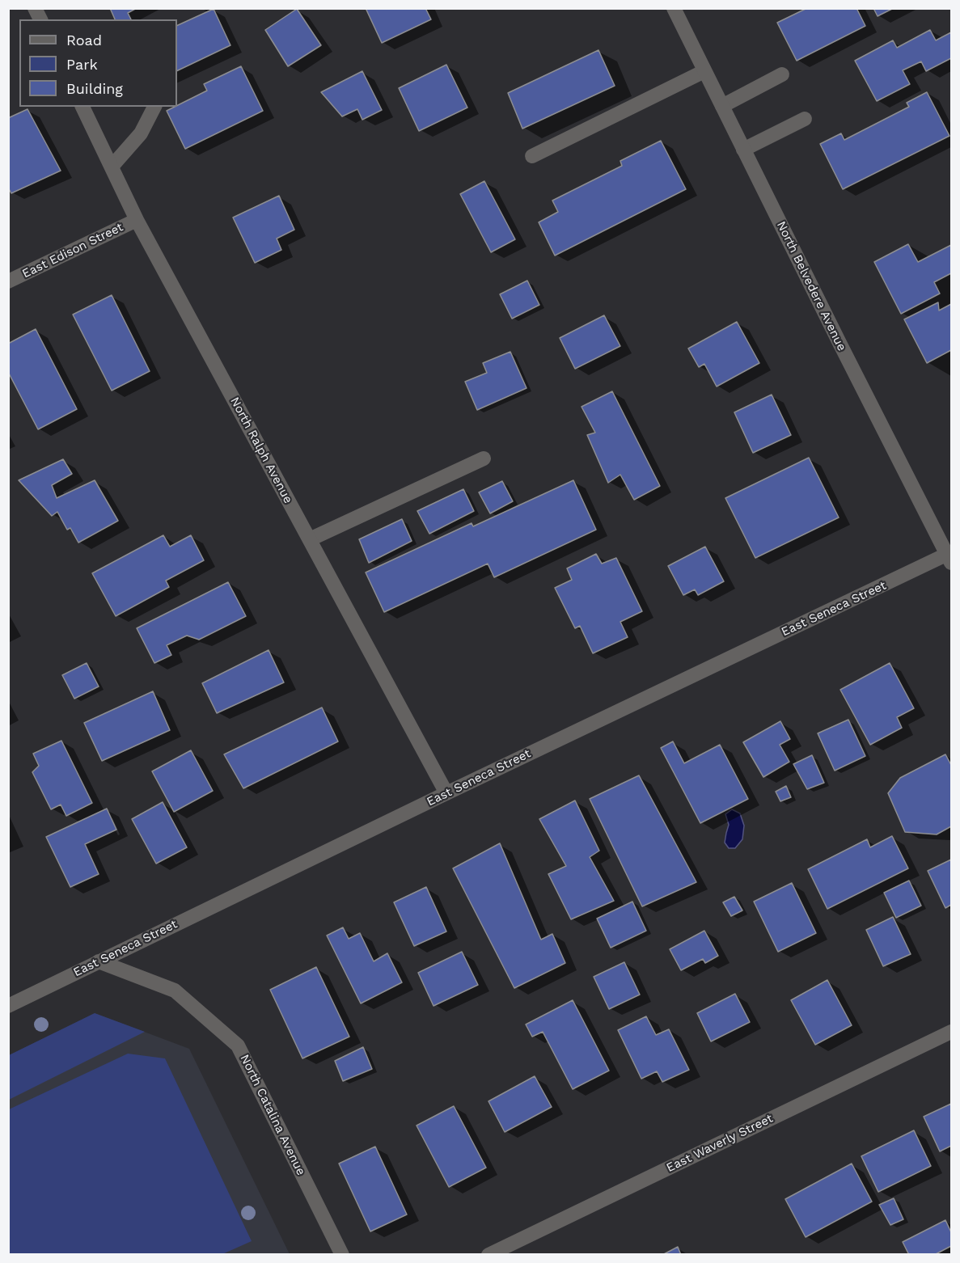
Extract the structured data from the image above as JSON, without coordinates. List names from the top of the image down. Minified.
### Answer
{"streets":{"street":["East Edison Street","North Belvedere Avenue","North Ralph Avenue","East Seneca Street","North Catalina Avenue","East Waverly Street"]},"crossings":[["East Edison Street","North Ralph Avenue"],["North Belvedere Avenue","East Seneca Street"],["North Ralph Avenue","East Seneca Street"],["East Seneca Street","North Catalina Avenue"]],"legend":["Road","Park","Building"]}
